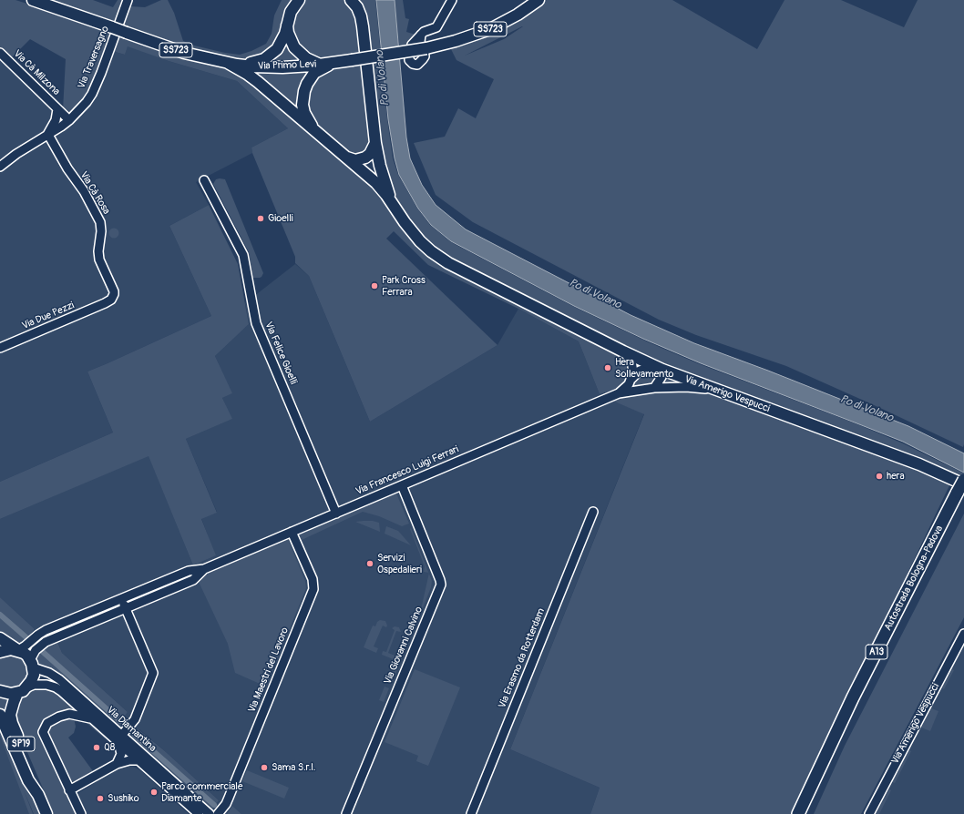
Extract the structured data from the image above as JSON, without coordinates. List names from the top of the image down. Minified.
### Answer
{"streets":{"highway":["Autostrada Bologna-Padova","A13"],"main road":["SS723","Via Primo Levi","Via Amerigo Vespucci","SP19"],"street":["Via Traversagno","Via Cà Milzona","Via Cà Rosa","Via Due Pezzi","Via Felice Gioelli","Via Francesco Luigi Ferrari","Via Giovanni Calvino","Via Erasmo da Rotterdam","Via Maestri del Lavoro","Via Diamantina"]},"crossings":[["Via Traversagno","Via Cà Milzona"],["Via Traversagno","Via Cà Rosa"],["Via Cà Milzona","Via Cà Rosa"],["Via Cà Rosa","Via Due Pezzi"],["Via Felice Gioelli","Via Francesco Luigi Ferrari"],["Via Amerigo Vespucci","Via Francesco Luigi Ferrari"],["Via Amerigo Vespucci","Autostrada Bologna-Padova"],["Via Francesco Luigi Ferrari","Via Giovanni Calvino"],["Via Francesco Luigi Ferrari","Via Maestri del Lavoro"],["Via Francesco Luigi Ferrari","Via Diamantina"]],"water":["Po di Volano"],"places":["Gioelli","Park Cross Ferrara","Hera Sollevamento","hera","Servizi Ospedalieri","Q8","Sama S.r.l.","Parco commerciale Diamante","Sushiko"]}
